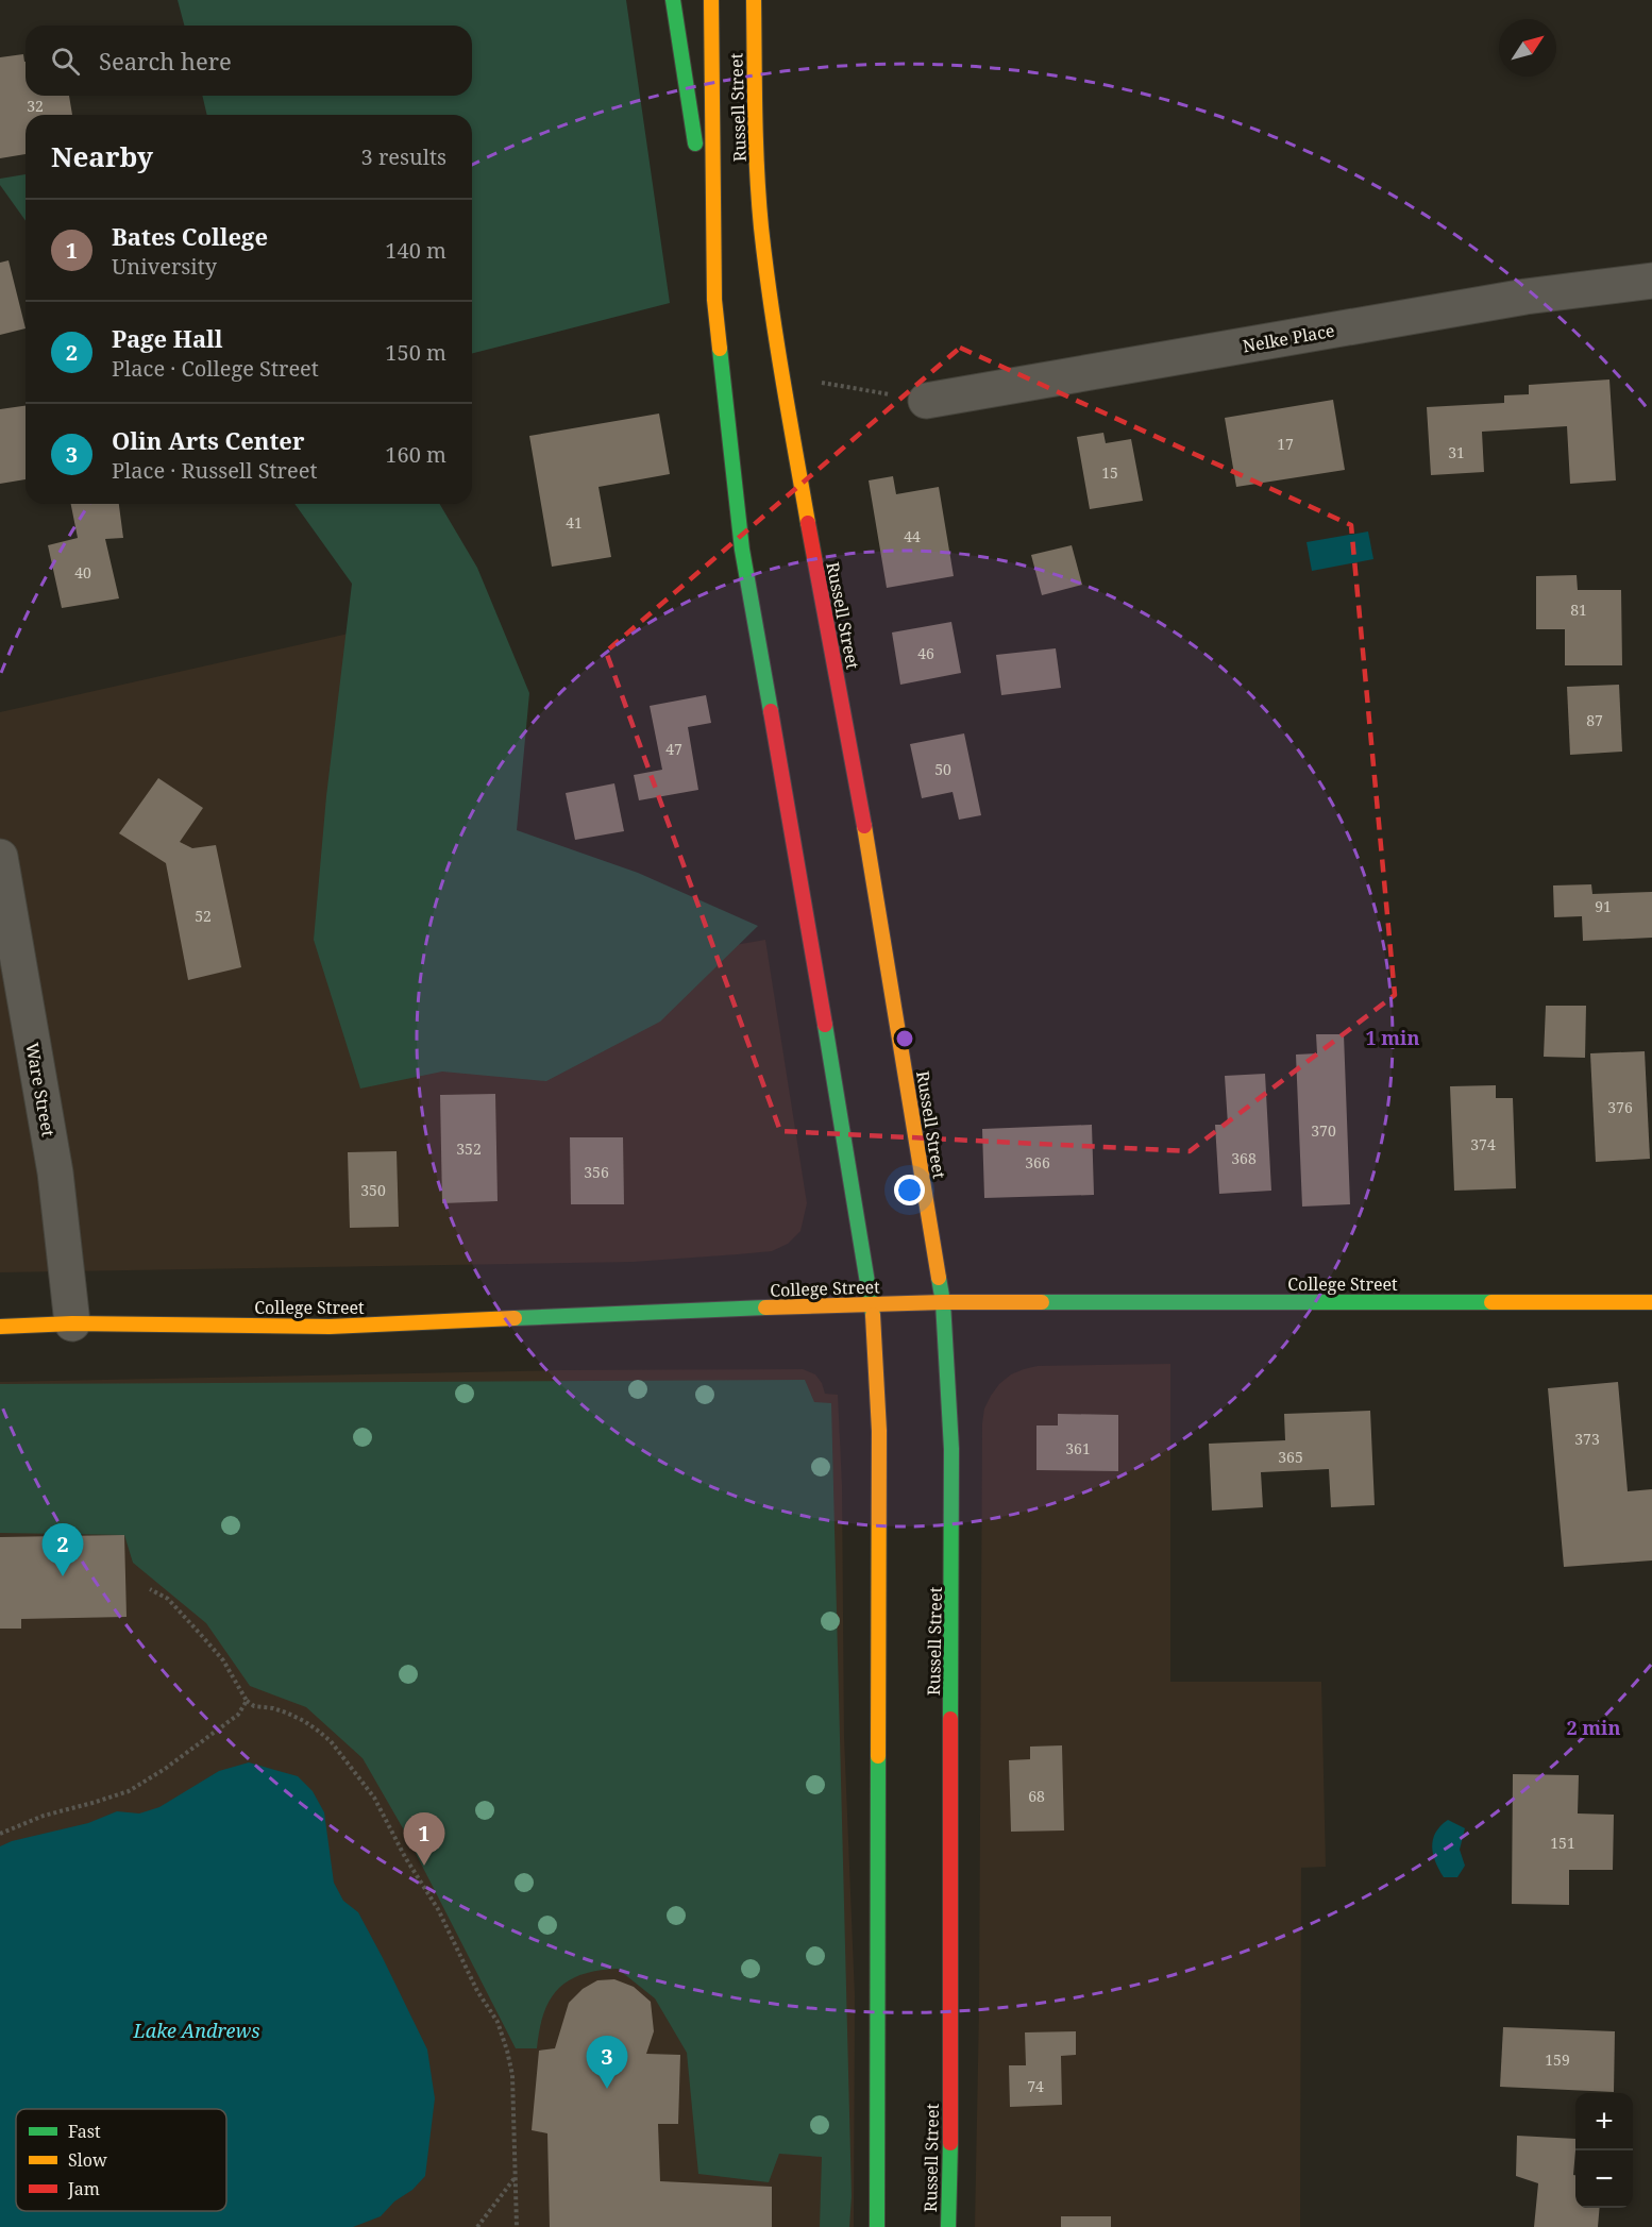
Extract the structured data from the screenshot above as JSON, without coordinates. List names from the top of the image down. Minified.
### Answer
{"streets":{"main road":["Russell Street","College Street"],"street":["Nelke Place","Ware Street"]},"crossings":[["Russell Street","College Street"],["Ware Street","College Street"]],"water":["Lake Andrews"],"house_numbers":["32","17","31","15","41","44","40","81","46","87","47","50","91","52","376","370","374","352","368","366","356","350","373","361","365","68","151","159","74"],"legend":["Fast","Slow","Jam"],"north":"top right","page":{"search":"Search here","heading":["Nearby","3 results"],"list":[{"mark":"1","name":"Bates College","note":"University","value":"140 m"},{"mark":"2","name":"Page Hall","note":"Place · College Street","value":"150 m"},{"mark":"3","name":"Olin Arts Center","note":"Place · Russell Street","value":"160 m"}],"pins":["2","1","3"],"map_buttons":["+","−"]},"rings":["1 min","2 min"]}
